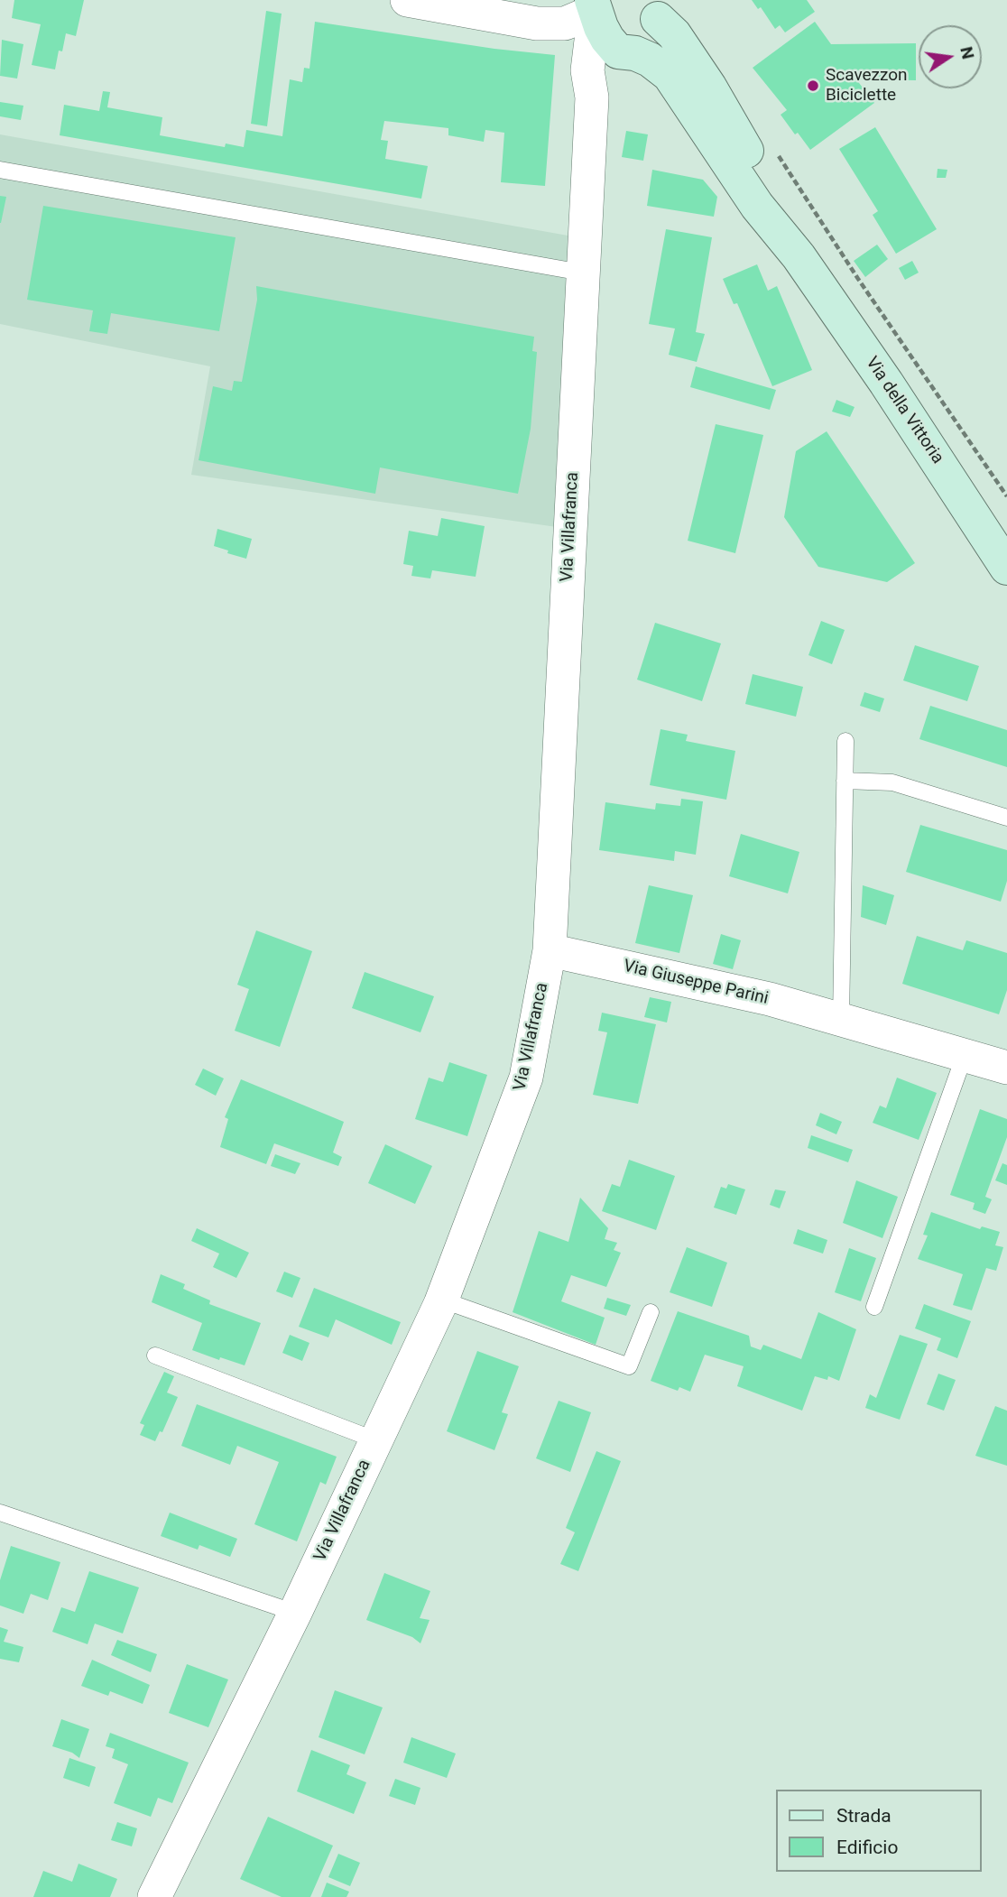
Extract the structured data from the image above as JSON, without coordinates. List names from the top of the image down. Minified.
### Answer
{"streets":{"main road":["Via della Vittoria"],"street":["Via Villafranca","Via Giuseppe Parini"]},"crossings":[["Via della Vittoria","Via Villafranca"],["Via Villafranca","Via Giuseppe Parini"]],"places":["Scavezzon Biciclette"],"legend":["Strada","Edificio"],"north":"right"}
